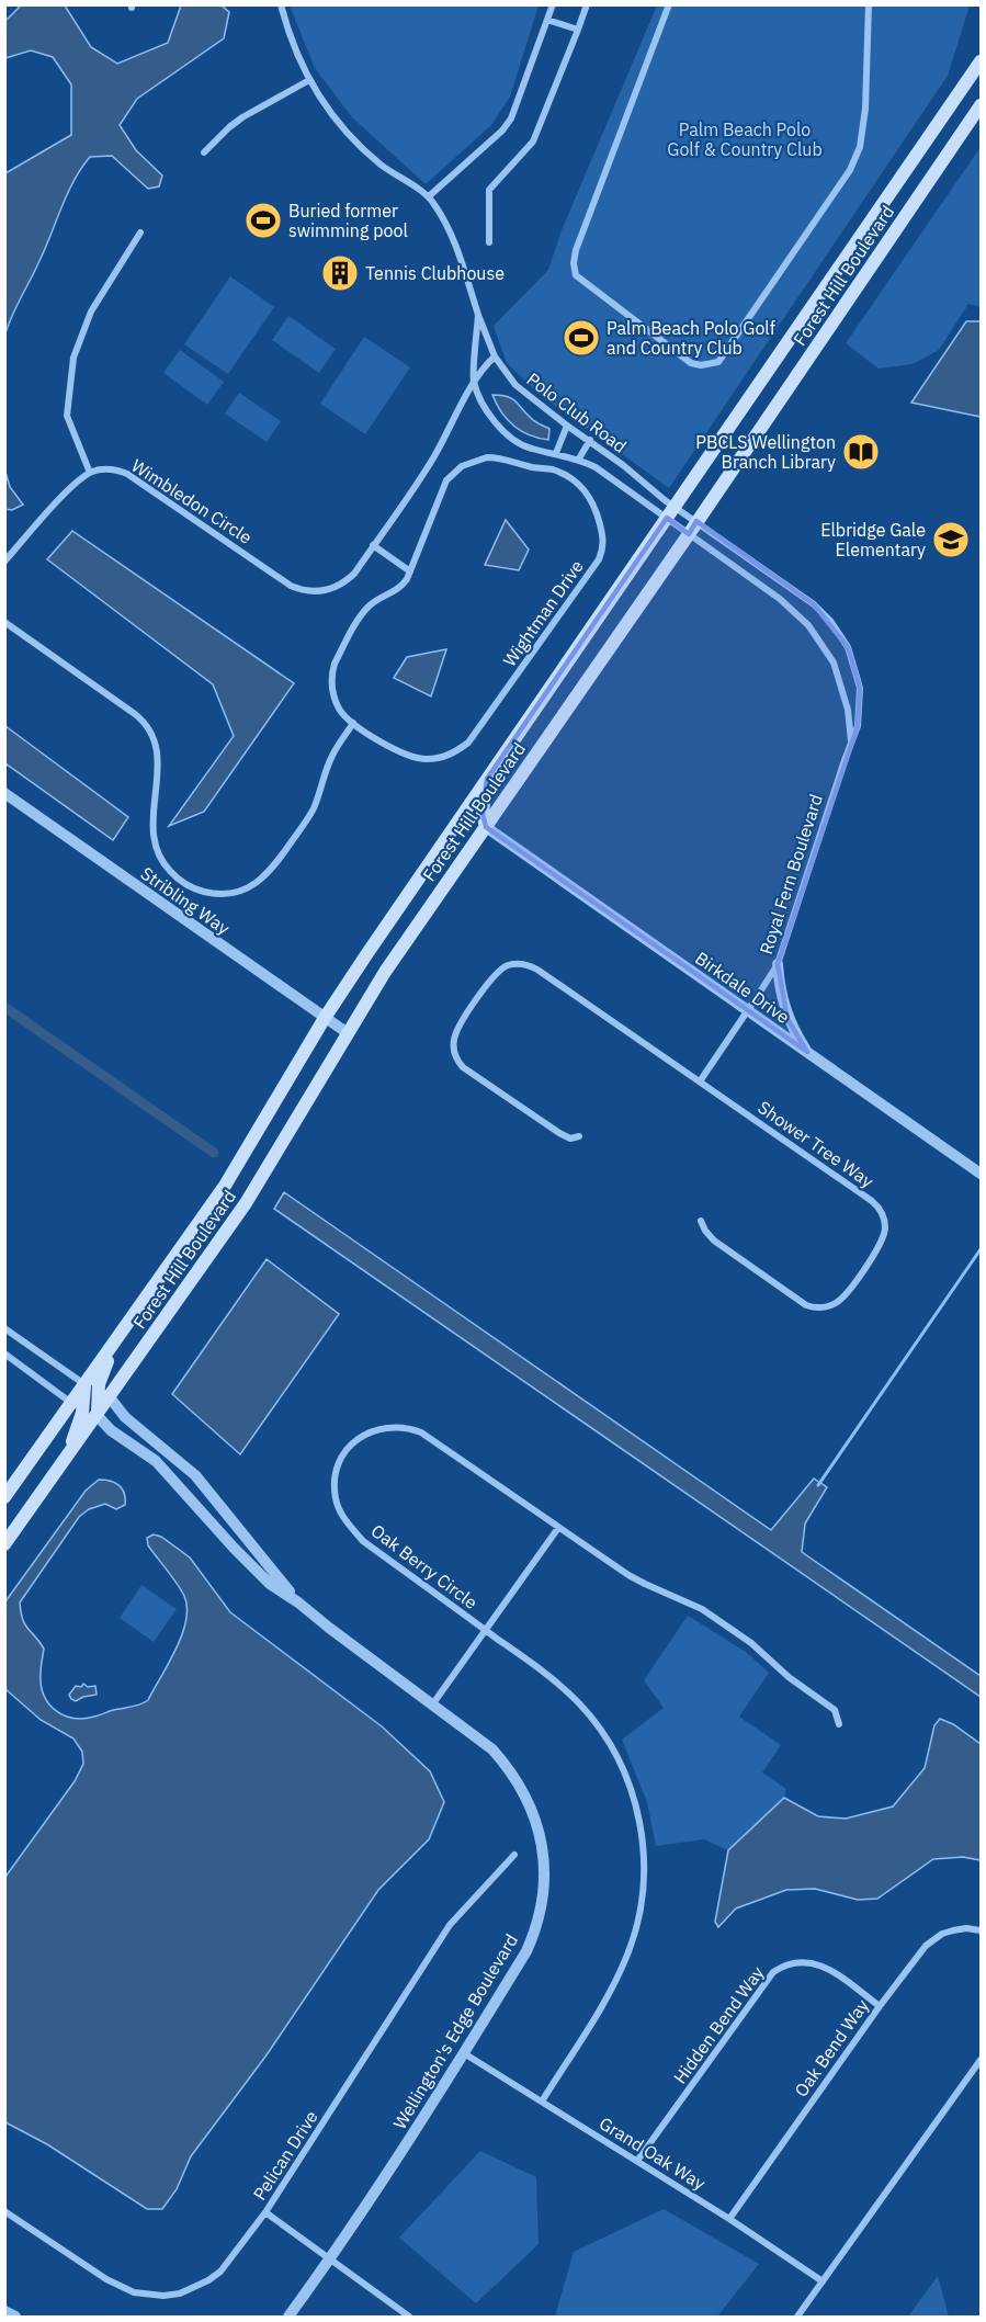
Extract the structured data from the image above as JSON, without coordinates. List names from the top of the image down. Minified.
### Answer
{"streets":{"main road":["Forest Hill Boulevard"],"street":["Polo Club Road","Wimbledon Circle","Wightman Drive","Royal Fern Boulevard","Stribling Way","Birkdale Drive","Shower Tree Way","Oak Berry Circle","Hidden Bend Way","Wellington's Edge Boulevard","Oak Bend Way","Grand Oak Way","Pelican Drive"]},"crossings":[["Forest Hill Boulevard","Polo Club Road"],["Forest Hill Boulevard","Royal Fern Boulevard"],["Forest Hill Boulevard","Stribling Way"],["Forest Hill Boulevard","Birkdale Drive"],["Forest Hill Boulevard","Wellington's Edge Boulevard"],["Polo Club Road","Wimbledon Circle"],["Polo Club Road","Royal Fern Boulevard"],["Royal Fern Boulevard","Birkdale Drive"],["Oak Berry Circle","Grand Oak Way"],["Hidden Bend Way","Oak Bend Way"],["Hidden Bend Way","Grand Oak Way"],["Wellington's Edge Boulevard","Grand Oak Way"],["Oak Bend Way","Grand Oak Way"]],"parks":["Palm Beach Polo Golf & Country Club"],"places":{"sports":["Buried former swimming pool","Palm Beach Polo Golf and Country Club"],"building":["Tennis Clubhouse"],"library":["PBCLS Wellington Branch Library"],"school or university":["Elbridge Gale Elementary"]}}
